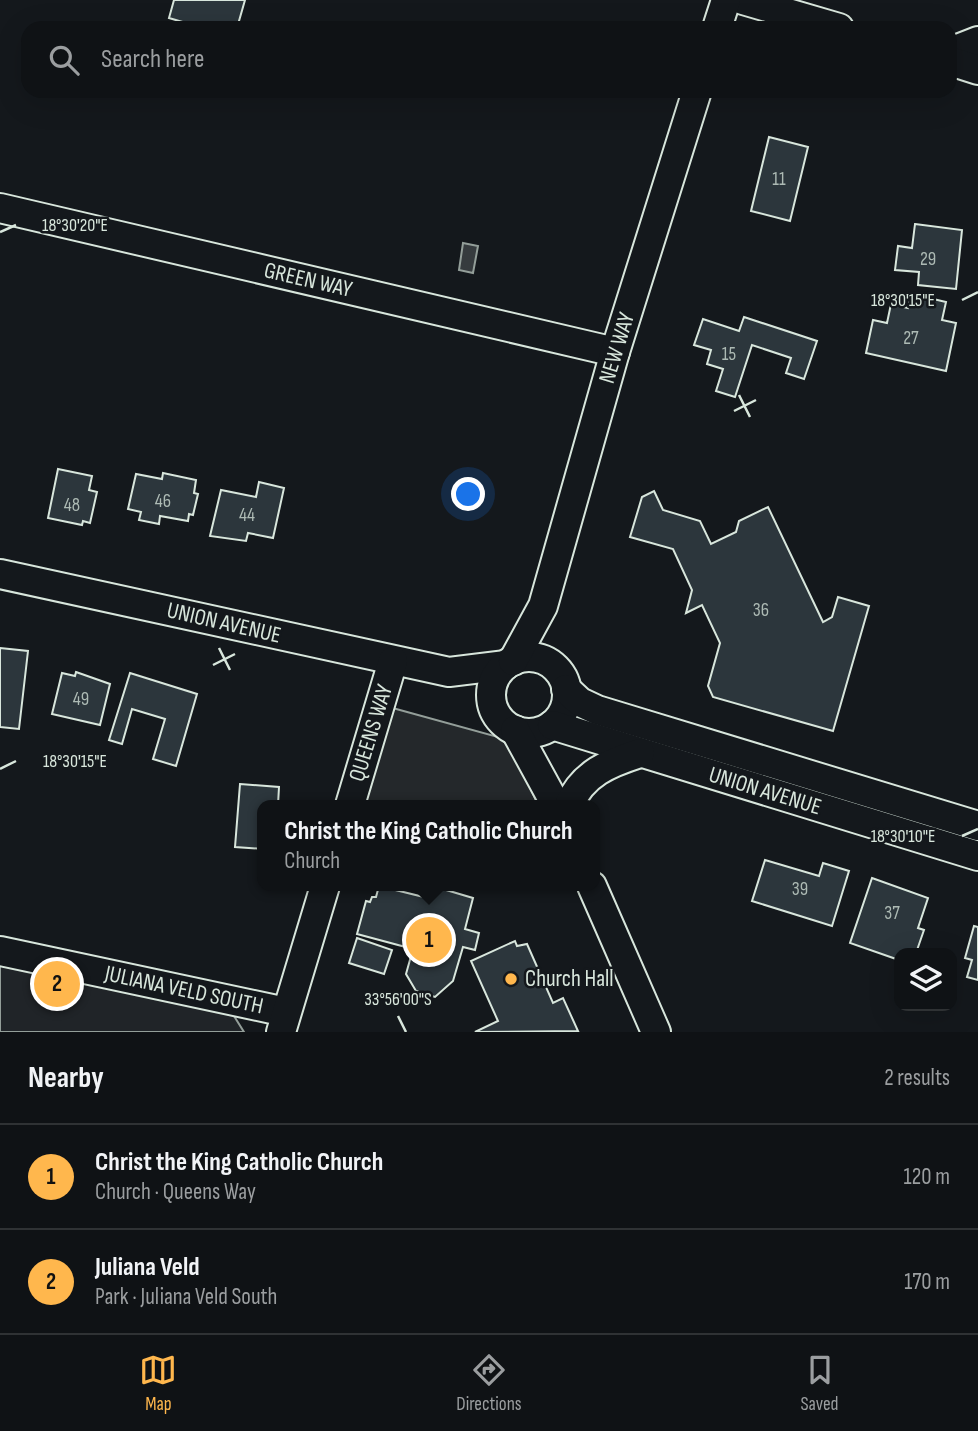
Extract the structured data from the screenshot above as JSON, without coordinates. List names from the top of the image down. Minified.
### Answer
{"streets":{"street":["GREEN WAY","NEW WAY","UNION AVENUE","QUEENS WAY","JULIANA VELD SOUTH"]},"crossings":[["GREEN WAY","NEW WAY"],["NEW WAY","UNION AVENUE"],["UNION AVENUE","QUEENS WAY"]],"places":["Church Hall"],"house_numbers":["11","29","27","15","46","48","44","36","49","39","37"],"page":{"search":"Search here","popup":["Christ the King Catholic Church","Church"],"pins":["1","2"],"heading":["Nearby","2 results"],"list":[{"mark":"1","name":"Christ the King Catholic Church","note":"Church · Queens Way","value":"120 m"},{"mark":"2","name":"Juliana Veld","note":"Park · Juliana Veld South","value":"170 m"}],"nav":["Map","Directions","Saved"]},"coordinates":["18°30'20\"E","18°30'15\"E","18°30'10\"E","33°56'00\"S"]}
